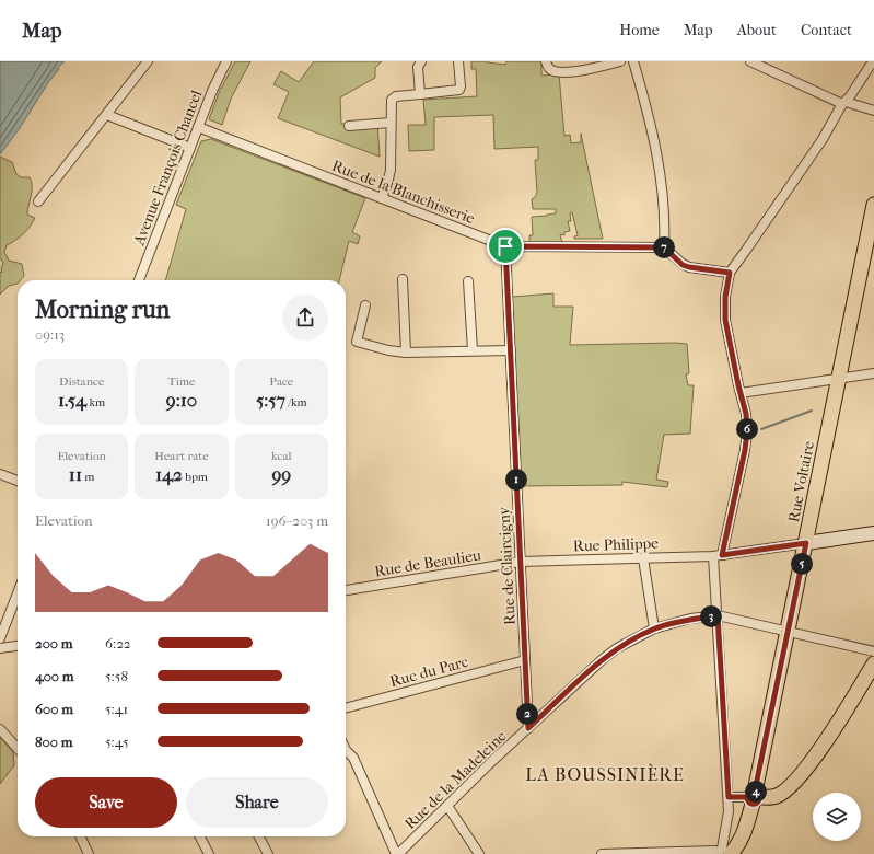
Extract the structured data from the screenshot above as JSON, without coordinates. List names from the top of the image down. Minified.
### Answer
{"streets":{"main road":["Rue Voltaire"],"street":["Avenue François Chancel","Rue de la Blanchisserie","Rue Philippe","Rue de Beaulieu","Rue de Claircigny","Rue du Parc","Rue de la Madeleine"]},"crossings":[["Avenue François Chancel","Rue de la Blanchisserie"],["Rue de la Blanchisserie","Rue de Claircigny"],["Rue Voltaire","Rue Philippe"],["Rue Philippe","Rue de Beaulieu"],["Rue Philippe","Rue de Claircigny"],["Rue de Beaulieu","Rue de Claircigny"],["Rue de Claircigny","Rue du Parc"],["Rue de Claircigny","Rue de la Madeleine"]],"districts":["LA BOUSSINIÈRE"],"page":{"header":"Map","nav":["Home","Map","About","Contact"],"pins":["7","6","1","5","3","2","4"],"heading":["Morning run","09:13"],"stats":[["Distance","1.54 km"],["Time","9:10"],["Pace","5:57 /km"],["Elevation","11 m"],["Heart rate","142 bpm"],["kcal","99"]],"chart":["Elevation","196–203 m"],"list":[{"name":"200 m","note":"6:22"},{"name":"400 m","note":"5:58"},{"name":"600 m","note":"5:41"},{"name":"800 m","note":"5:45"}],"buttons":["Save","Share"]}}
